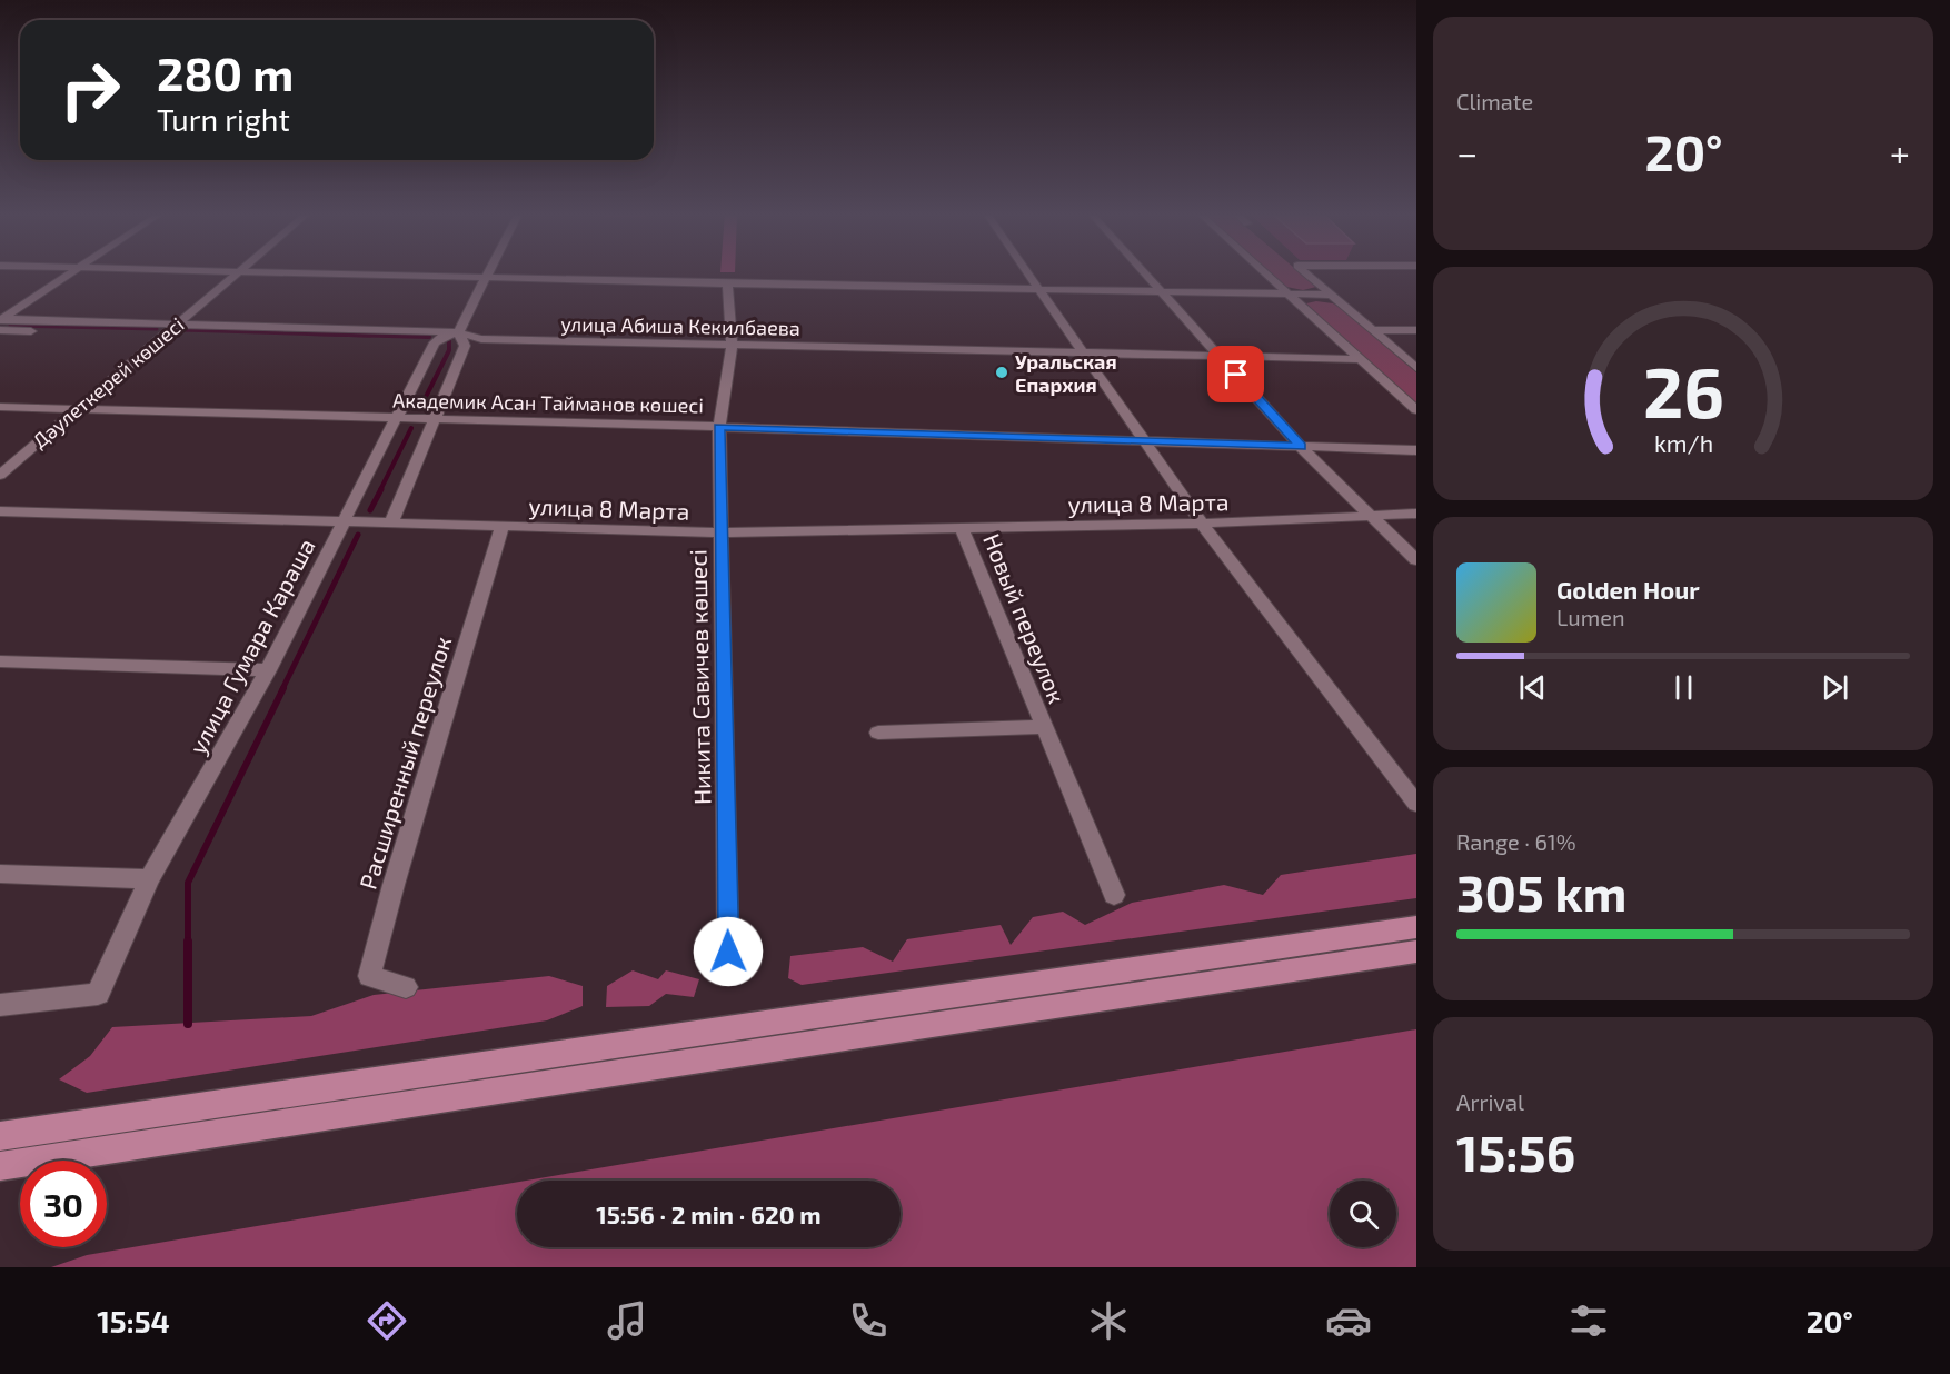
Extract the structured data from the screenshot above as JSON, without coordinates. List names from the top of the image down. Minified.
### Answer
{"streets":{"street":["улица Абиша Кекилбаева","Дәулеткерей көшесі","Академик Асан Тайманов көшесі","улица 8 Марта","Новый переулок","улица Гумара Караша","Никита Савичев көшесі","Расширенный переулок"]},"crossings":[["улица Абиша Кекилбаева","Дәулеткерей көшесі"],["улица Абиша Кекилбаева","Никита Савичев көшесі"],["Дәулеткерей көшесі","Академик Асан Тайманов көшесі"],["Академик Асан Тайманов көшесі","улица Гумара Караша"],["Академик Асан Тайманов көшесі","Никита Савичев көшесі"],["улица 8 Марта","Новый переулок"],["улица 8 Марта","улица Гумара Караша"],["улица 8 Марта","Никита Савичев көшесі"],["улица 8 Марта","Расширенный переулок"]],"places":["Уральская Епархия"],"page":{"tile":["Climate",["Range · 61%","305 km"],["Arrival","15:56"]],"turn":["280 m","Turn right"],"heat":["−","20°","+"],"song":["Golden Hour","Lumen"],"limit":"30","trip":"15:56 · 2 min · 620 m","tabs":["15:54","20°"],"gauge":["26","km/h"]}}
